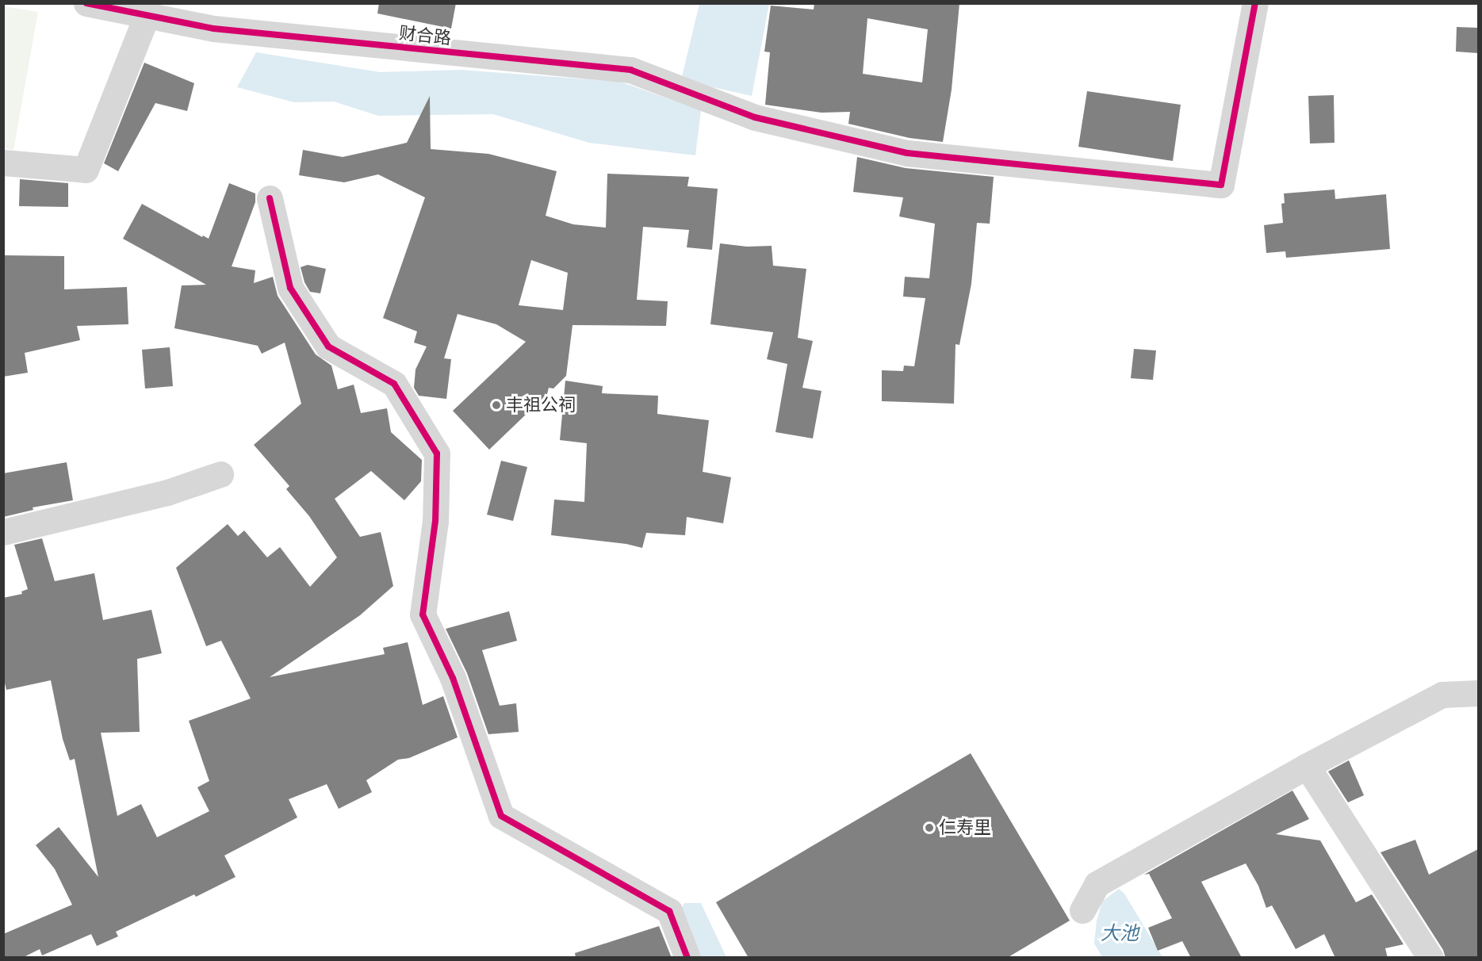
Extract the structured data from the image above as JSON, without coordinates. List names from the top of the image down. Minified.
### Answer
{"streets":{"street":["财合路"]},"water":["大池"],"places":["丰祖公祠","仁寿里"]}
